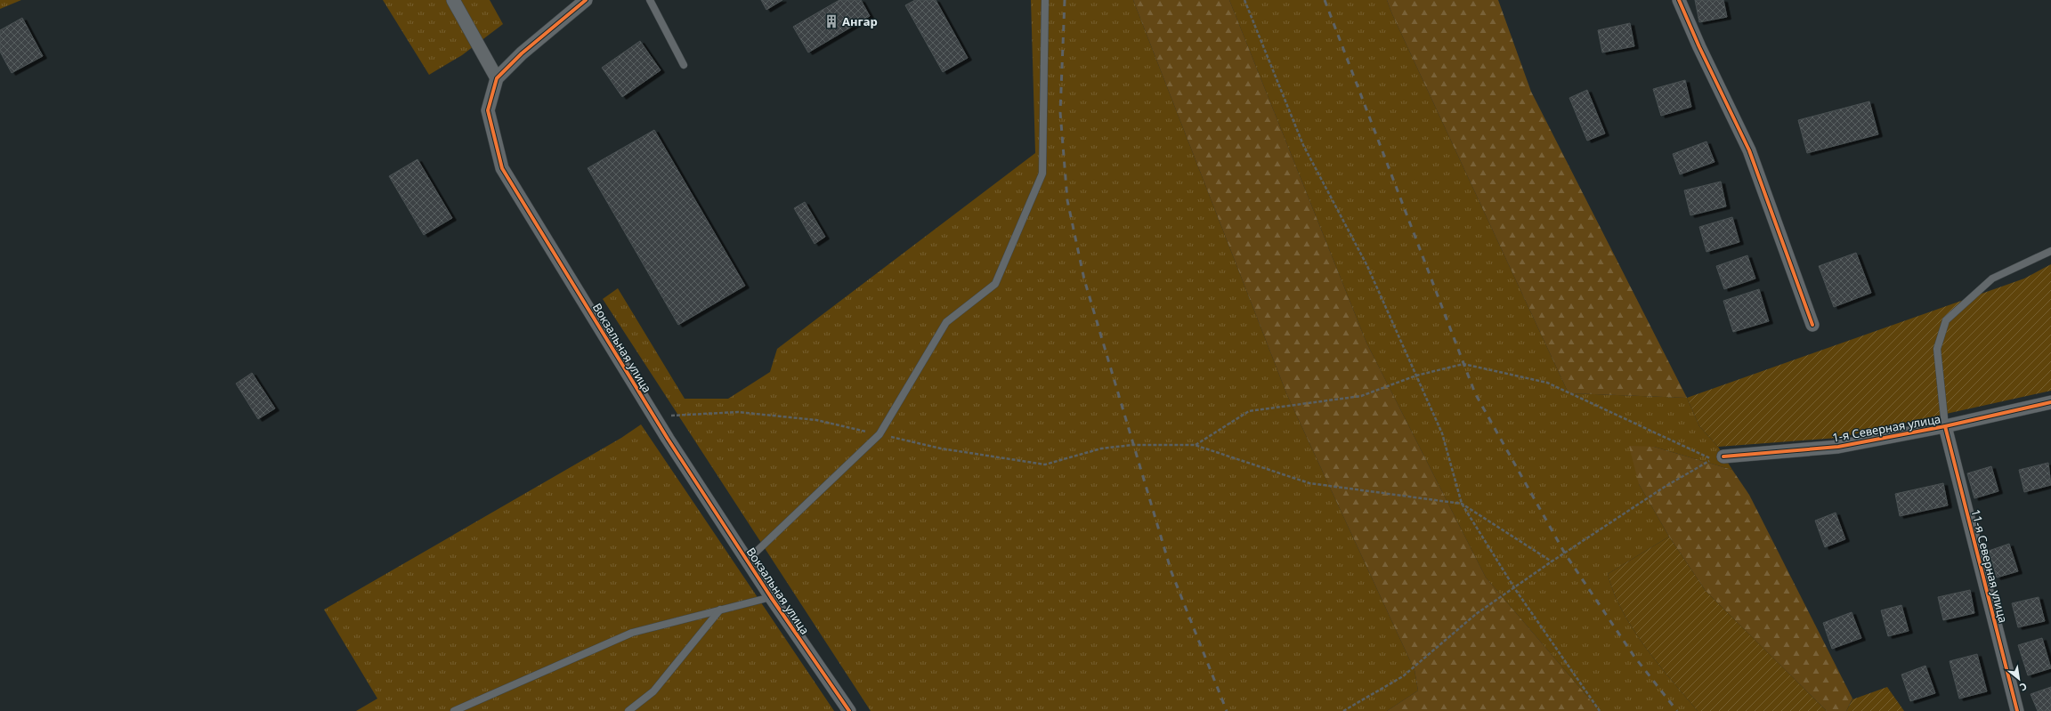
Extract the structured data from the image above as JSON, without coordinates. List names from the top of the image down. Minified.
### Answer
{"streets":{"street":["Вокзальная улица","1-я Северная улица","11-я Северная улица"]},"crossings":[["1-я Северная улица","11-я Северная улица"]],"places":{"building":["Ангар"]},"north":"bottom right"}
